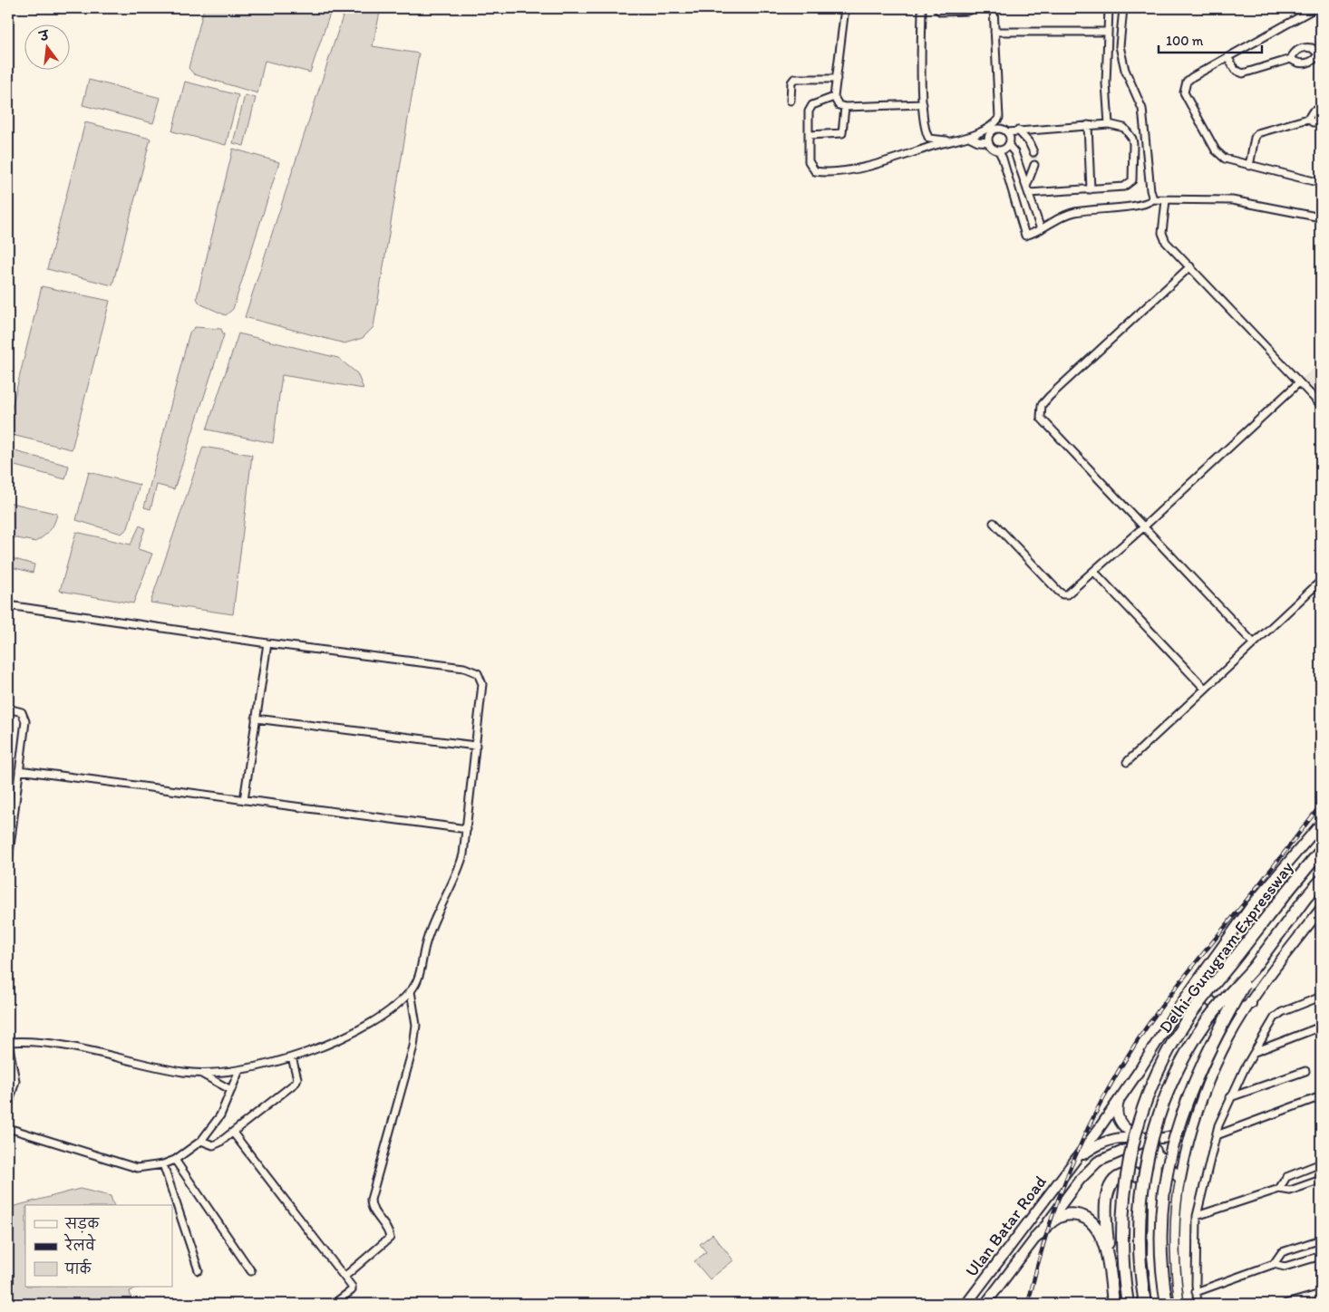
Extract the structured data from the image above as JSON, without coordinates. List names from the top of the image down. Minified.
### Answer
{"streets":{"highway":["Delhi-Gurugram Expressway"],"main road":["Ulan Batar Road"]},"legend":["सड़क","रेलवे","पार्क"],"scale_bar":"100 m","north":"top"}
